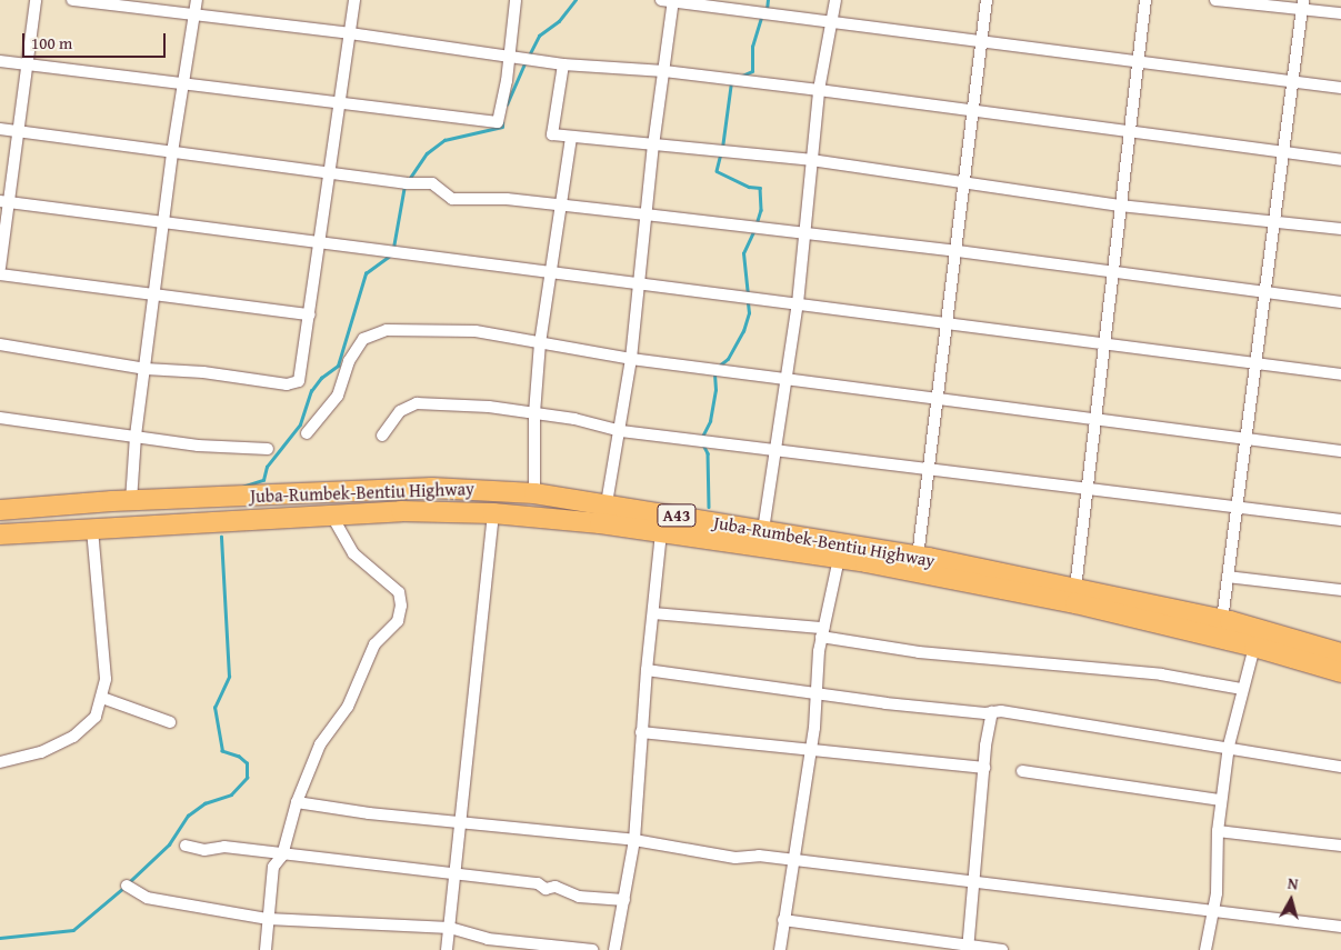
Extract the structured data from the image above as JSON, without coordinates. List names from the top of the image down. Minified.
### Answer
{"streets":{"highway":["Juba-Rumbek-Bentiu Highway","A43"]},"scale_bar":"100 m","north":"top"}
